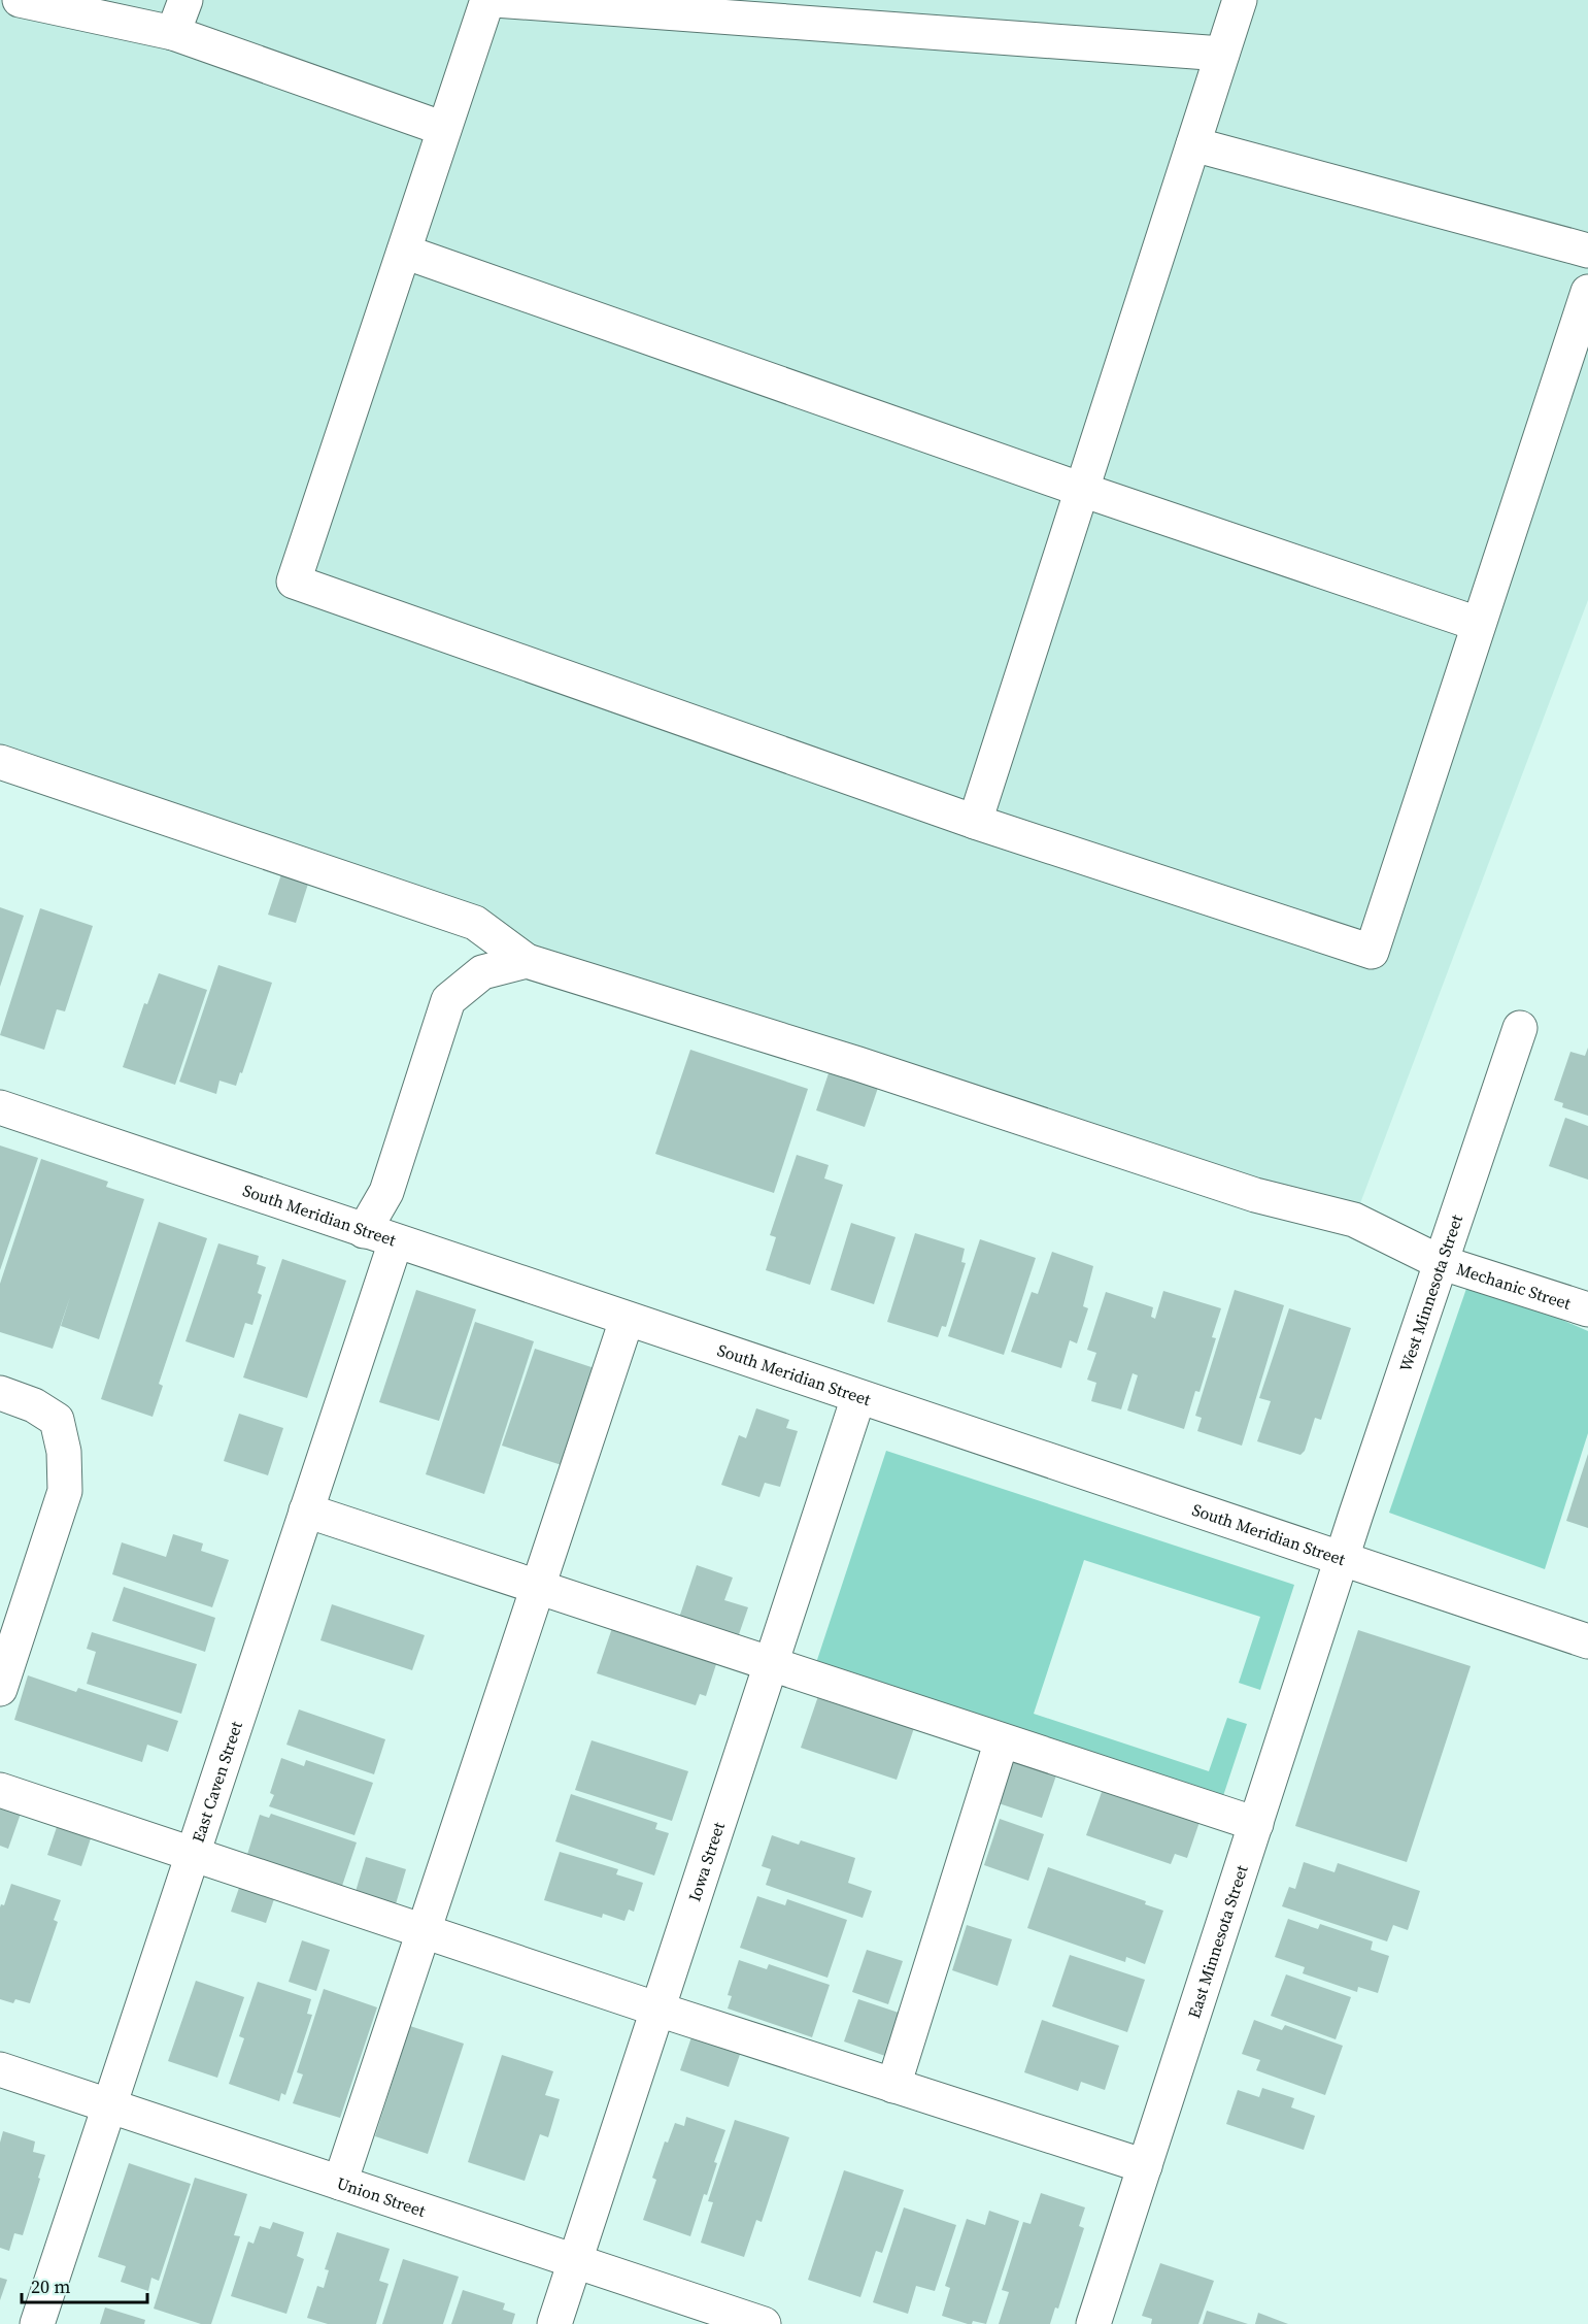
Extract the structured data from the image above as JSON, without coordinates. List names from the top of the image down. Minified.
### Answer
{"streets":{"street":["South Meridian Street","Mechanic Street","West Minnesota Street","East Caven Street","Iowa Street","East Minnesota Street","Union Street"]},"crossings":[["South Meridian Street","West Minnesota Street"],["South Meridian Street","East Caven Street"],["South Meridian Street","Iowa Street"],["South Meridian Street","East Minnesota Street"],["Mechanic Street","West Minnesota Street"],["West Minnesota Street","East Minnesota Street"],["East Caven Street","Union Street"],["Iowa Street","Union Street"]],"scale_bar":"20 m"}
